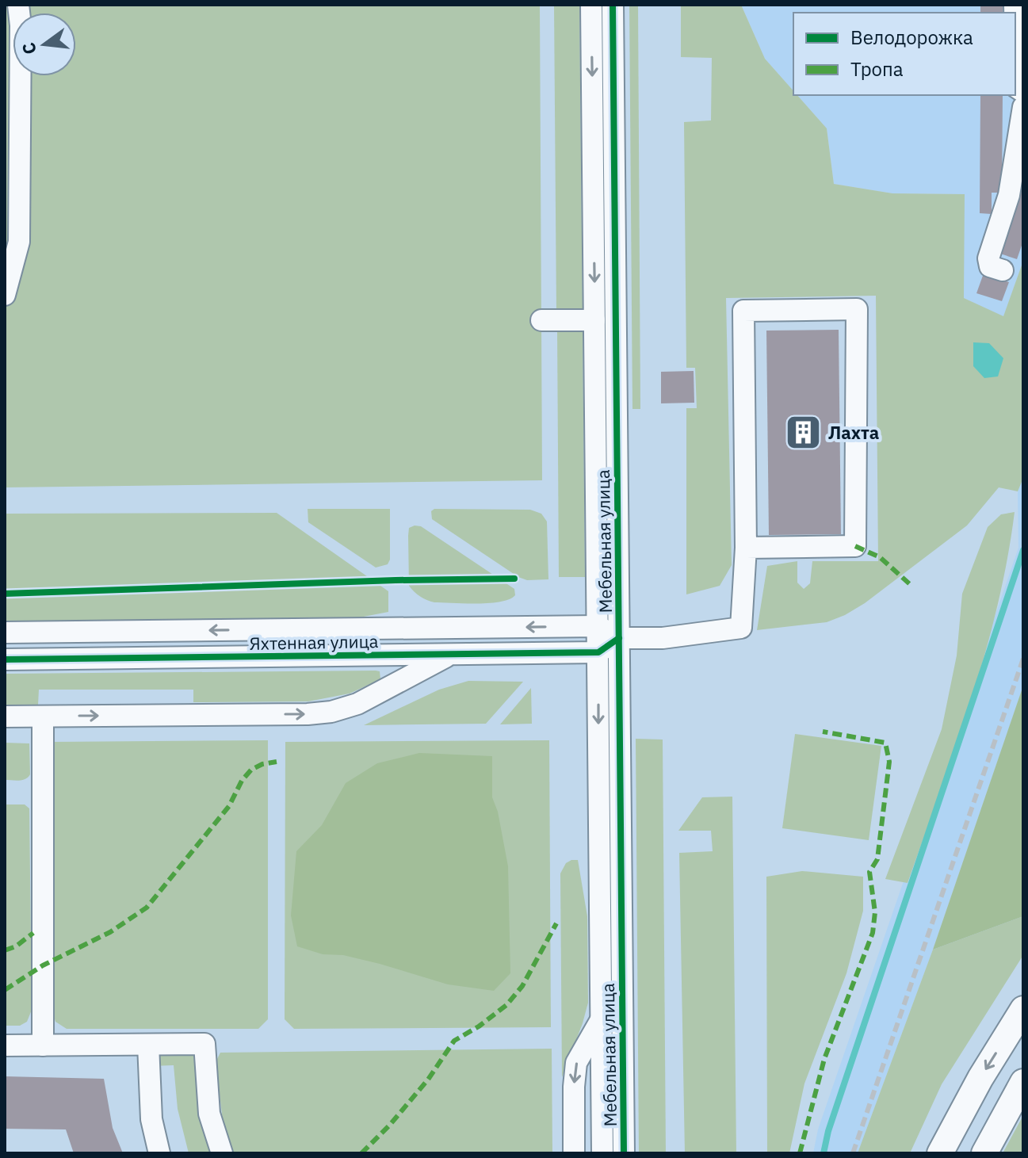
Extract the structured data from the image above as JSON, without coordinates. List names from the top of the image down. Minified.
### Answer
{"streets":{"street":["Мебельная улица","Яхтенная улица"]},"crossings":[["Мебельная улица","Яхтенная улица"]],"places":{"building":["Лахта"]},"legend":["Велодорожка","Тропа"],"north":"left"}
